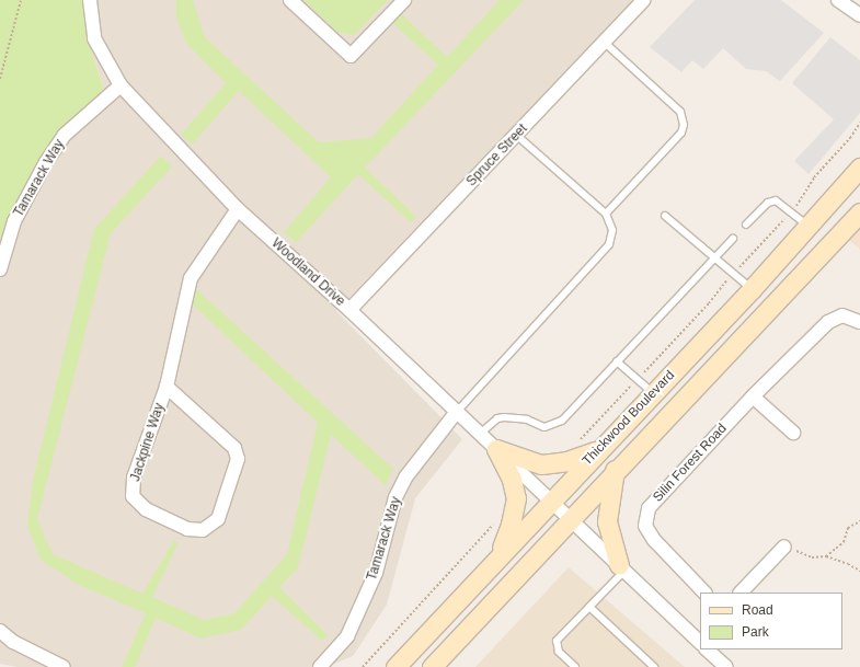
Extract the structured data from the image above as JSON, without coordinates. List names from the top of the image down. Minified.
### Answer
{"streets":{"main road":["Thickwood Boulevard"],"street":["Spruce Street","Tamarack Way","Woodland Drive","Jackpine Way","Silin Forest Road"]},"crossings":[["Spruce Street","Woodland Drive"],["Tamarack Way","Woodland Drive"],["Woodland Drive","Thickwood Boulevard"],["Woodland Drive","Jackpine Way"]],"legend":["Road","Park"]}
